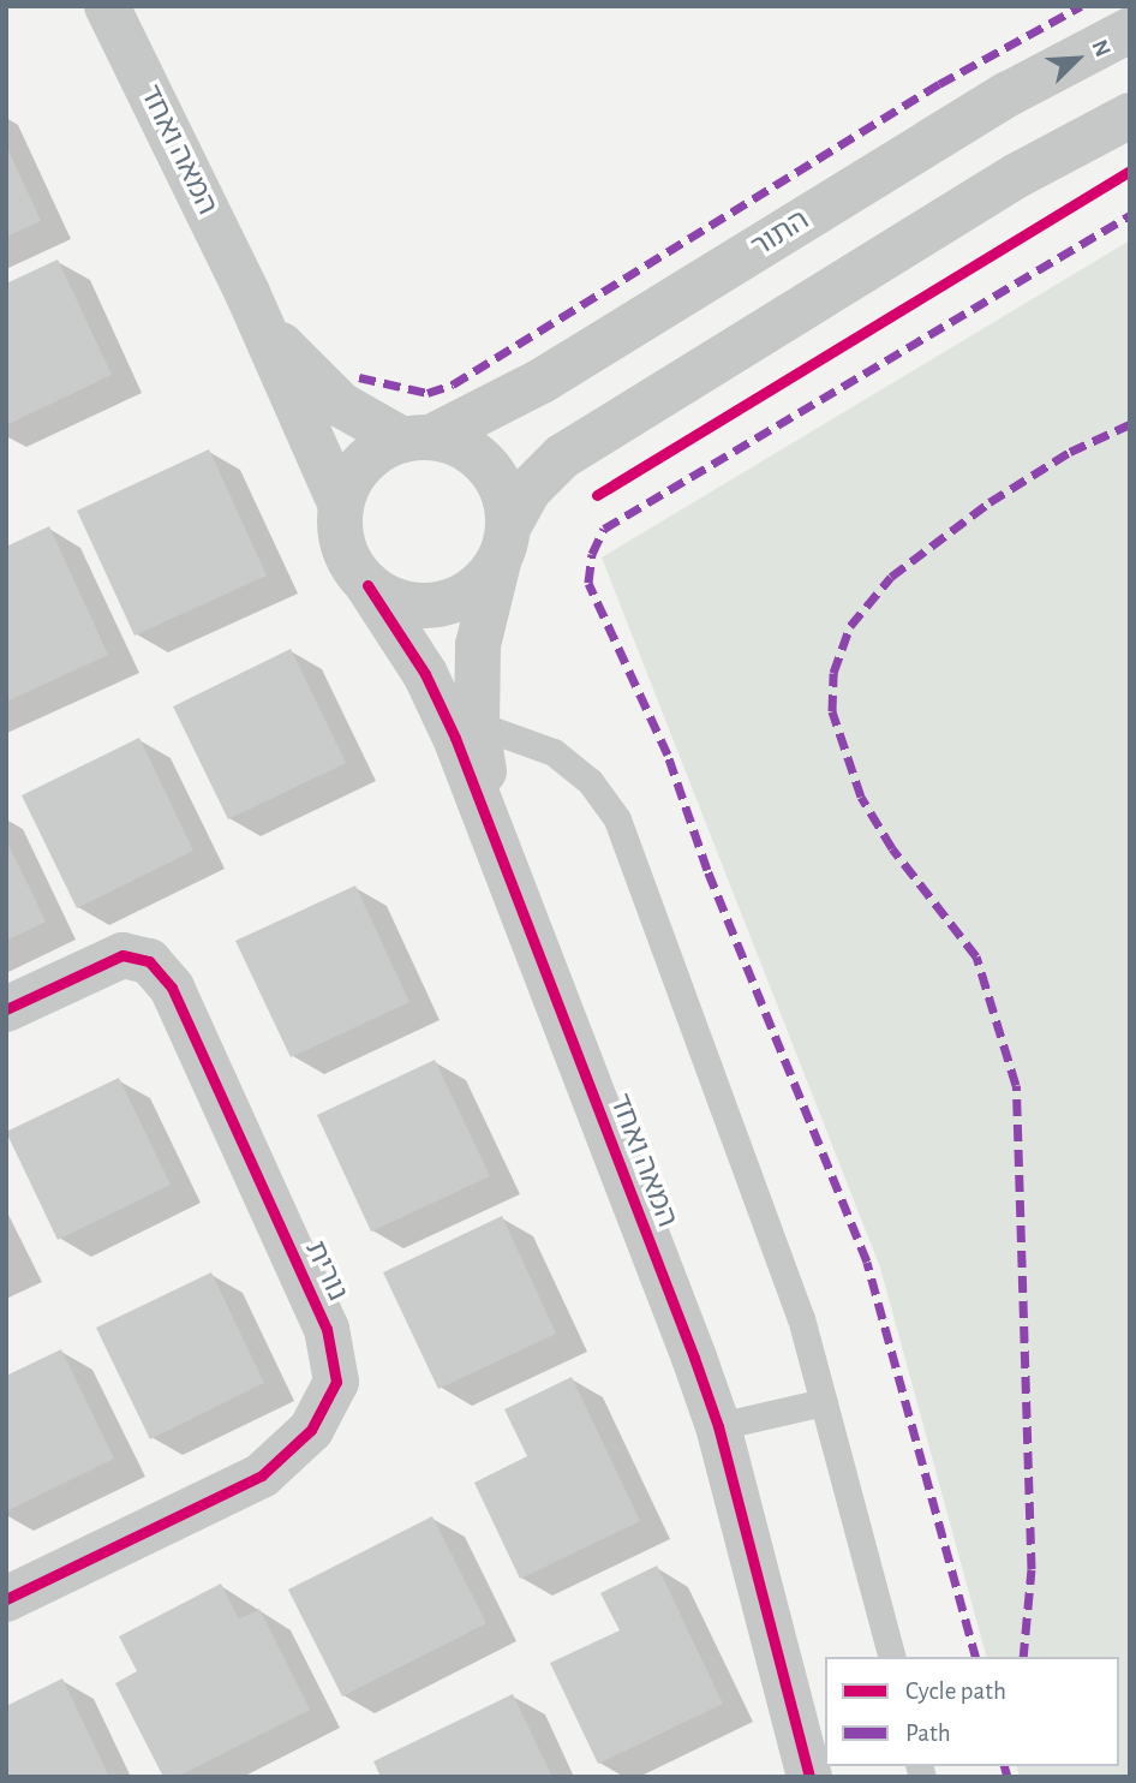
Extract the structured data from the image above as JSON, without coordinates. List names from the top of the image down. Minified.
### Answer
{"streets":{"street":["המאה ואחד","התור","נורית"]},"crossings":[["המאה ואחד","התור"]],"legend":["Cycle path","Path"],"north":"top right"}
